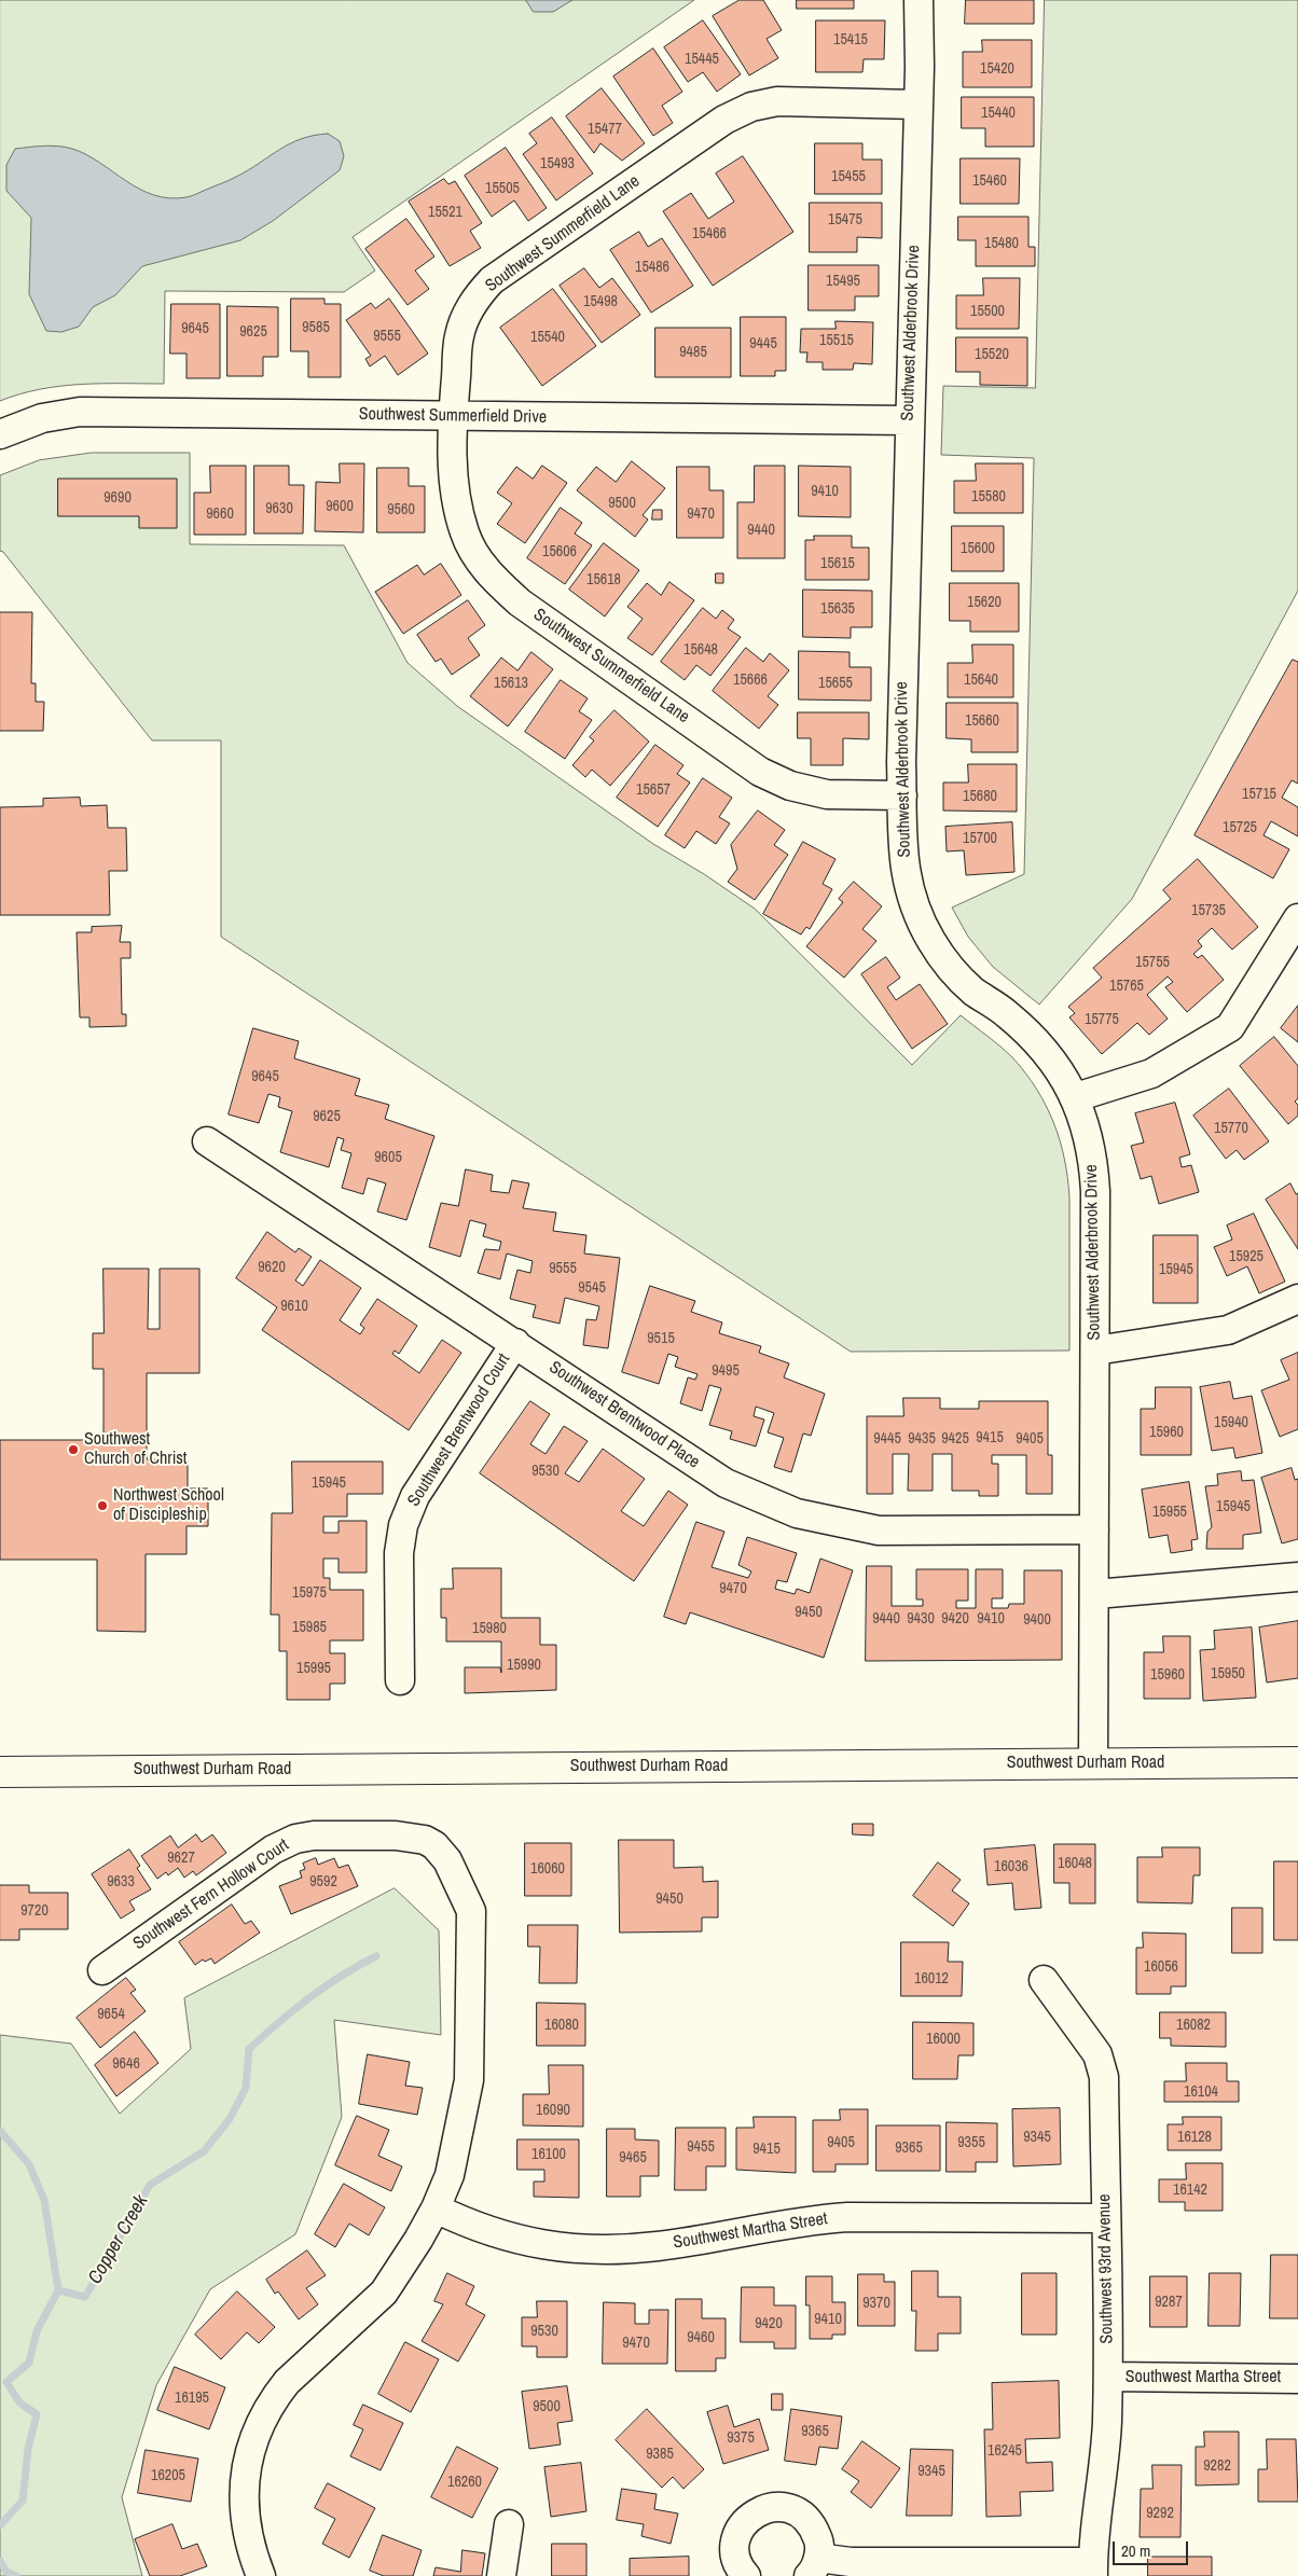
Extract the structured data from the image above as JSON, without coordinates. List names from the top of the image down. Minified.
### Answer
{"streets":{"main road":["Southwest Durham Road"],"street":["Southwest Summerfield Lane","Southwest Alderbrook Drive","Southwest Summerfield Drive","Southwest Brentwood Place","Southwest Brentwood Court","Southwest Fern Hollow Court","Southwest Martha Street","Southwest 93rd Avenue"]},"crossings":[["Southwest Summerfield Lane","Southwest Alderbrook Drive"],["Southwest Summerfield Lane","Southwest Summerfield Drive"],["Southwest Alderbrook Drive","Southwest Summerfield Drive"],["Southwest Alderbrook Drive","Southwest Brentwood Place"],["Southwest Alderbrook Drive","Southwest Durham Road"],["Southwest Brentwood Place","Southwest Brentwood Court"],["Southwest Fern Hollow Court","Southwest Martha Street"],["Southwest Martha Street","Southwest 93rd Avenue"]],"water":["Copper Creek"],"places":["Southwest Church of Christ","Northwest School of Discipleship"],"house_numbers":["15415","15445","15420","15440","15477","15493","15455","15460","15505","15521","15475","15466","15480","15486","15495","15498","15500","9585","9645","9625","9555","15540","15515","9445","9485","15520","9410","15580","9690","9500","9600","9630","9560","9660","9470","9440","15600","15606","15615","15618","15620","15635","15648","15666","15640","15613","15655","15660","15657","15715","15680","15725","15700","15735","15755","15765","15775","9645","9625","15770","9605","15925","9620","9555","15945","9545","9610","9515","9495","15940","15960","9415","9445","9435","9425","9405","9530","15945","15945","15955","9470","15975","9450","9440","9430","9420","9410","9400","15985","15980","15990","15995","15950","15960","9627","16048","16036","16060","9633","9592","9450","9720","16056","16012","9654","16080","16082","16000","9646","16104","16090","9345","16128","9405","9355","9455","9365","9415","16100","9465","16142","9287","9370","9410","9420","9530","9460","9470","16195","9500","9365","9375","16245","9385","9282","9345","16205","16260","9292"],"scale_bar":"20 m"}
